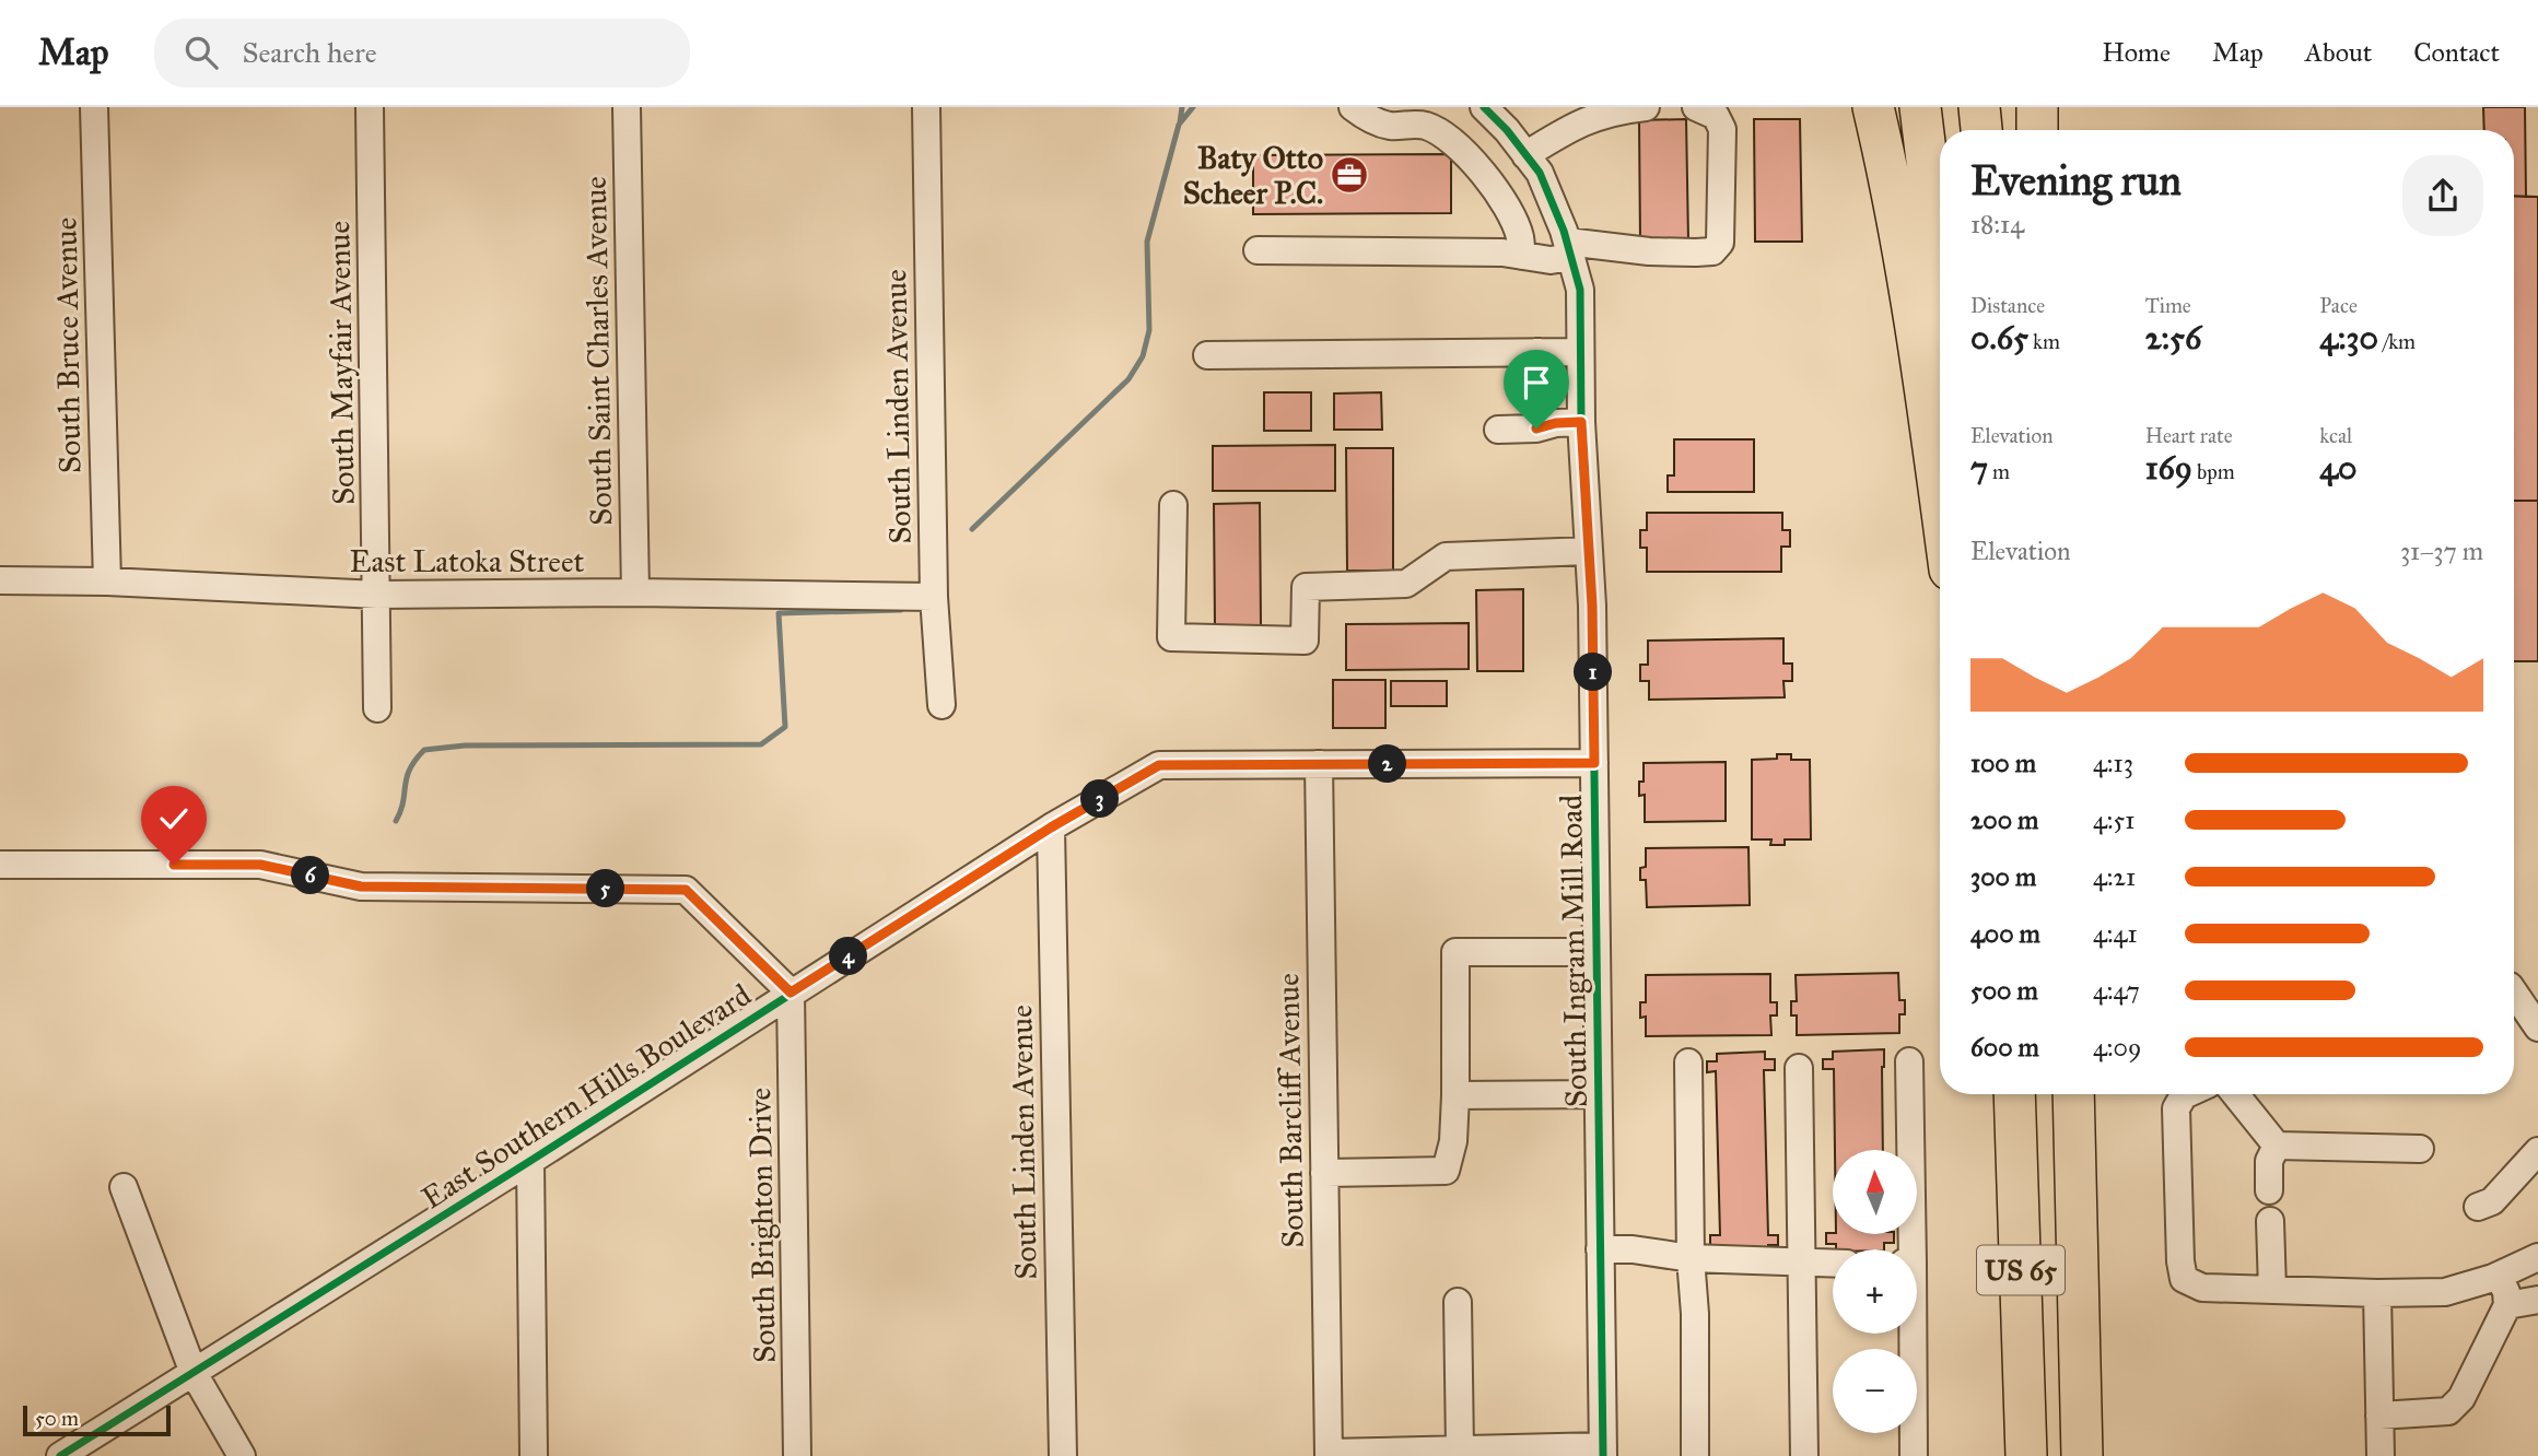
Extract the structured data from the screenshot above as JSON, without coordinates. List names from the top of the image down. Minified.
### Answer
{"streets":{"highway":["US 65"],"street":["South Bruce Avenue","South Saint Charles Avenue","South Mayfair Avenue","South Linden Avenue","East Latoka Street","South Ingram Mill Road","East Southern Hills Boulevard","South Barcliff Avenue","South Brighton Drive"]},"crossings":[["South Bruce Avenue","East Latoka Street"],["South Saint Charles Avenue","East Latoka Street"],["South Mayfair Avenue","East Latoka Street"],["South Linden Avenue","East Latoka Street"],["South Linden Avenue","East Southern Hills Boulevard"],["South Ingram Mill Road","East Southern Hills Boulevard"],["East Southern Hills Boulevard","South Barcliff Avenue"],["East Southern Hills Boulevard","South Brighton Drive"]],"places":{"office":["Baty Otto Scheer P.C."]},"scale_bar":"50 m","north":"top","page":{"header":"Map","search":"Search here","nav":["Home","Map","About","Contact"],"heading":["Evening run","18:14"],"stats":[["Distance","0.65 km"],["Time","2:56"],["Pace","4:30 /km"],["Elevation","7 m"],["Heart rate","169 bpm"],["kcal","40"]],"chart":["Elevation","31–37 m"],"pins":["1","2","3","6","5","4"],"list":[{"name":"100 m","note":"4:13"},{"name":"200 m","note":"4:51"},{"name":"300 m","note":"4:21"},{"name":"400 m","note":"4:41"},{"name":"500 m","note":"4:47"},{"name":"600 m","note":"4:09"}],"map_buttons":["+","−"],"scale":"50 m"}}
